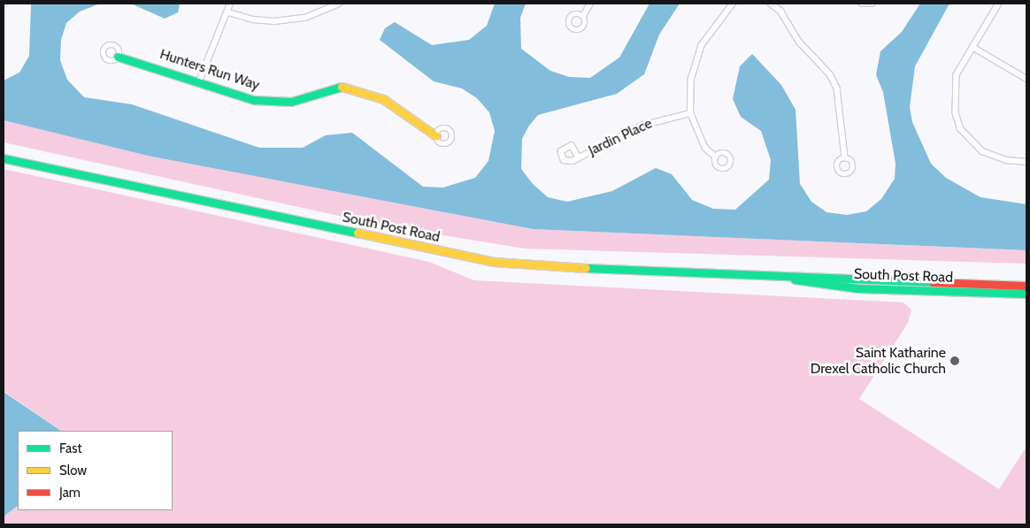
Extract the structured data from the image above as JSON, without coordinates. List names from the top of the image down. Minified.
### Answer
{"streets":{"street":["Hunters Run Way","Jardin Place","South Post Road"]},"places":["Saint Katharine Drexel Catholic Church"],"legend":["Fast","Slow","Jam"]}
